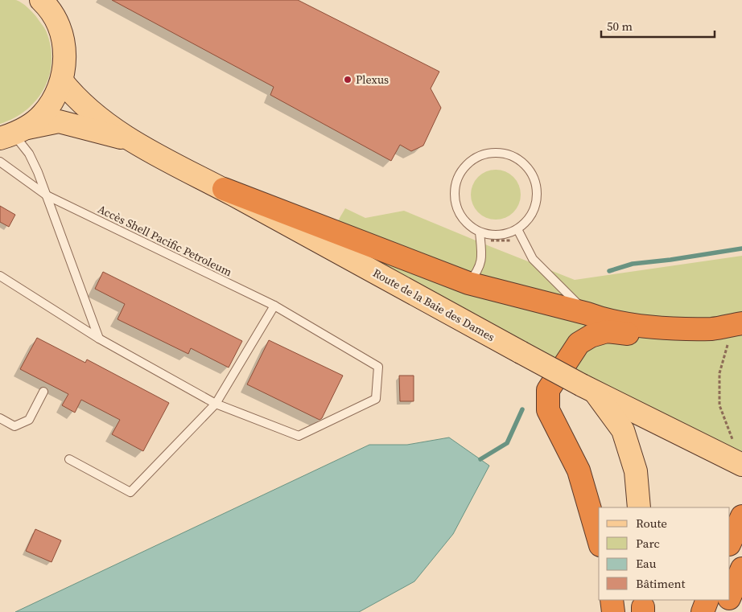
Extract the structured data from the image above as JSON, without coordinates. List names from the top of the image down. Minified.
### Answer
{"streets":{"main road":["Route de la Baie des Dames"],"lane":["Accès Shell Pacific Petroleum"]},"places":["Plexus"],"legend":["Route","Parc","Eau","Bâtiment"],"scale_bar":"50 m"}
